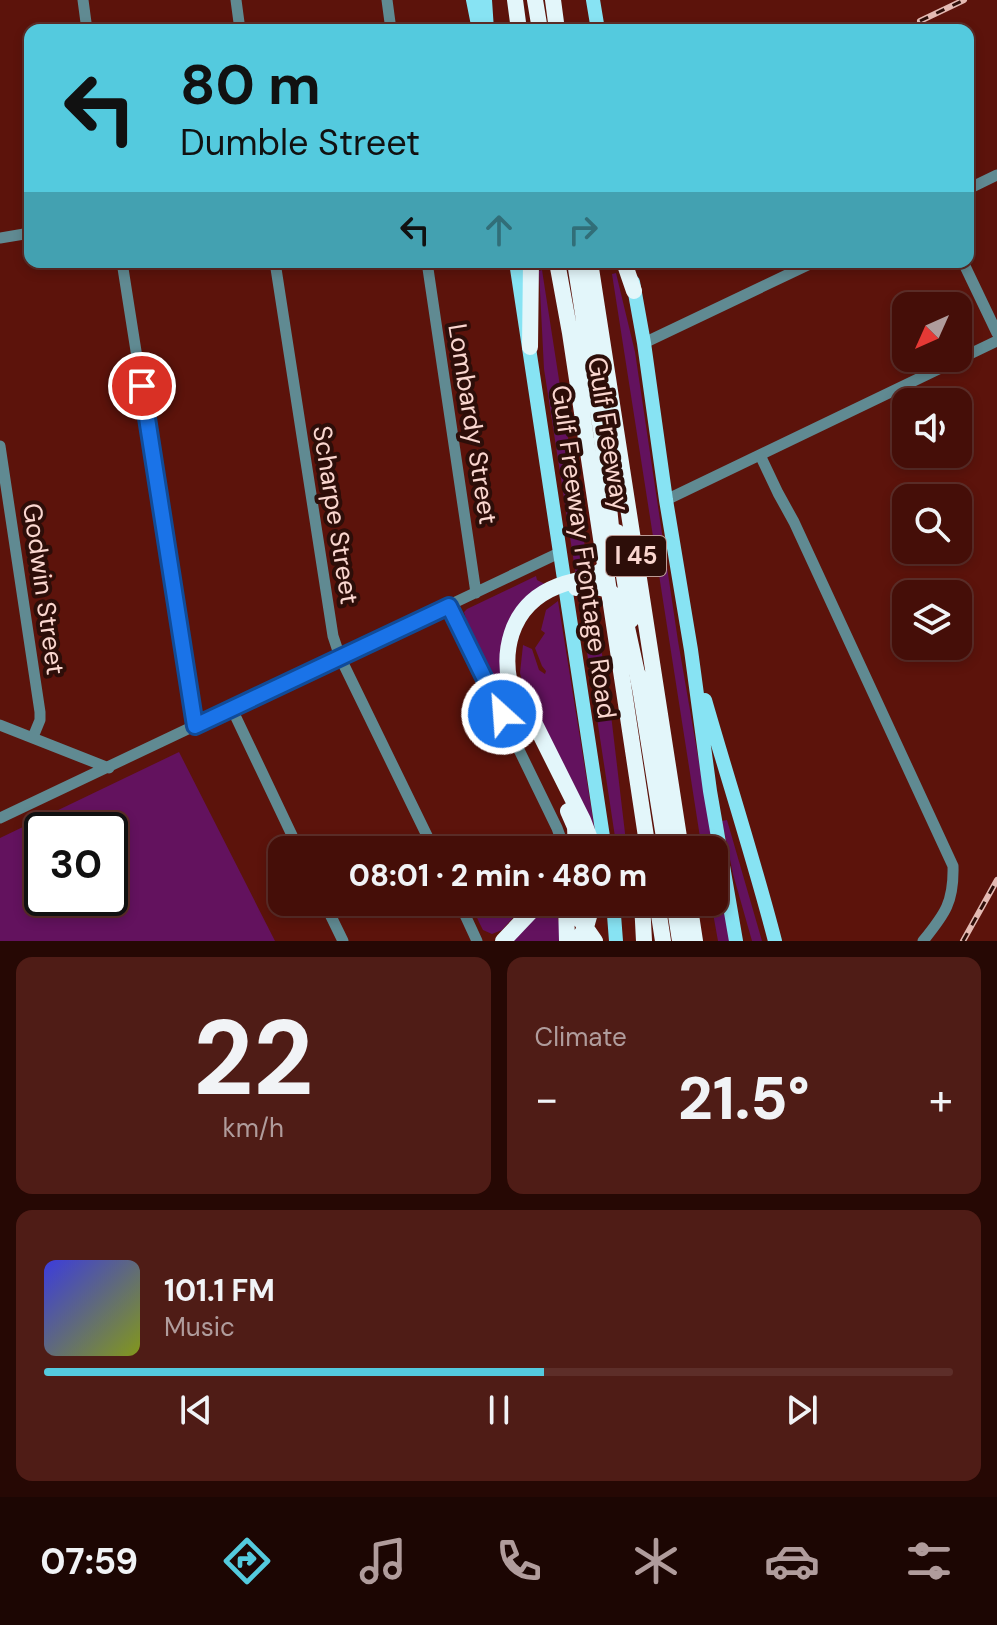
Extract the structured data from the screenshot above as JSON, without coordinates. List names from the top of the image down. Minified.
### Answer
{"streets":{"highway":["Gulf Freeway","I 45"],"main road":["Gulf Freeway Frontage Road"],"street":["Lombardy Street","Scharpe Street","Godwin Street"]},"north":"bottom left","page":{"turn":["80 m","Dumble Street"],"limit":"30","trip":"08:01 · 2 min · 480 m","tile":[["22","km/h"],"Climate"],"heat":["−","21.5°","+"],"song":["101.1 FM","Music"],"tabs":"07:59"}}
